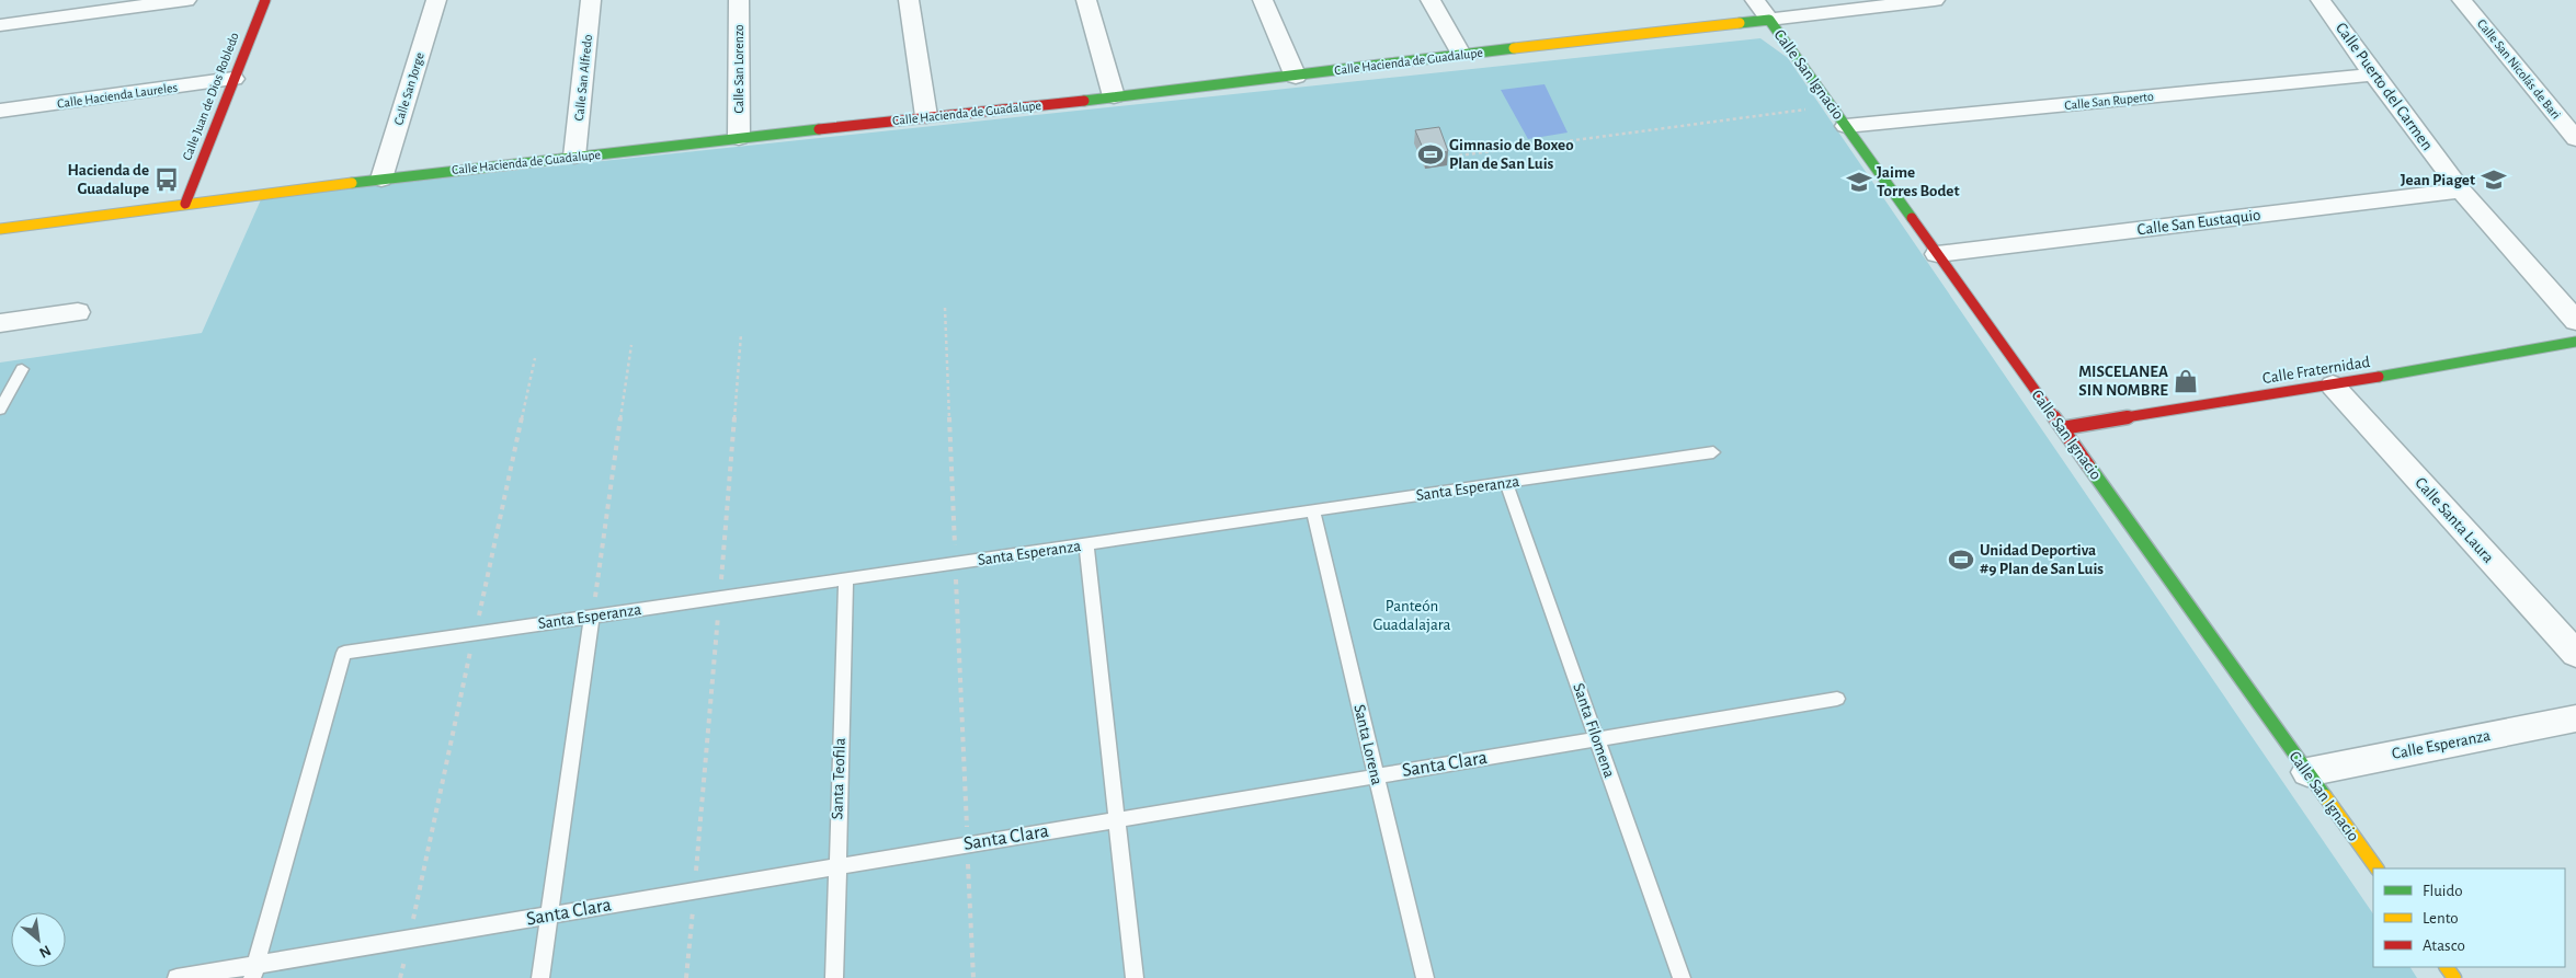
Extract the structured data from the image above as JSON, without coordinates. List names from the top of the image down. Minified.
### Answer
{"streets":{"street":["Calle Hacienda de Guadalupe","Calle San Lorenzo","Calle San Nicolás de Bari","Calle San Ignacio","Calle San Alfredo","Calle Puerto del Carmen","Calle San Jorge","Calle Hacienda Laureles","Calle Juan de Dios Robledo","Calle San Ruperto","Calle San Eustaquio","Calle Fraternidad","Calle Santa Laura","Calle Esperanza"],"lane":["Santa Esperanza","Santa Filomena","Santa Lorena","Santa Clara","Santa Teofila"]},"crossings":[["Calle Hacienda de Guadalupe","Calle San Lorenzo"],["Calle Hacienda de Guadalupe","Calle San Ignacio"],["Calle Hacienda de Guadalupe","Calle San Alfredo"],["Calle Hacienda de Guadalupe","Calle San Jorge"],["Calle Hacienda de Guadalupe","Calle Juan de Dios Robledo"],["Calle San Ignacio","Calle San Ruperto"],["Calle San Ignacio","Calle San Eustaquio"],["Calle San Ignacio","Calle Fraternidad"],["Calle San Ignacio","Calle Esperanza"],["Calle Puerto del Carmen","Calle San Ruperto"],["Calle Puerto del Carmen","Calle San Eustaquio"],["Calle Hacienda Laureles","Calle Juan de Dios Robledo"],["Calle Fraternidad","Calle Santa Laura"],["Santa Esperanza","Santa Filomena"],["Santa Esperanza","Santa Lorena"],["Santa Esperanza","Santa Clara"],["Santa Esperanza","Santa Teofila"],["Santa Filomena","Santa Clara"],["Santa Lorena","Santa Clara"],["Santa Clara","Santa Teofila"]],"parks":["Panteón Guadalajara"],"places":{"sports":["Gimnasio de Boxeo Plan de San Luis","Unidad Deportiva #9 Plan de San Luis"],"bus stop":["Hacienda de Guadalupe"],"school or university":["Jean Piaget","Jaime Torres Bodet"],"shop":["MISCELANEA SIN NOMBRE"]},"legend":["Fluido","Lento","Atasco"],"north":"bottom right"}
